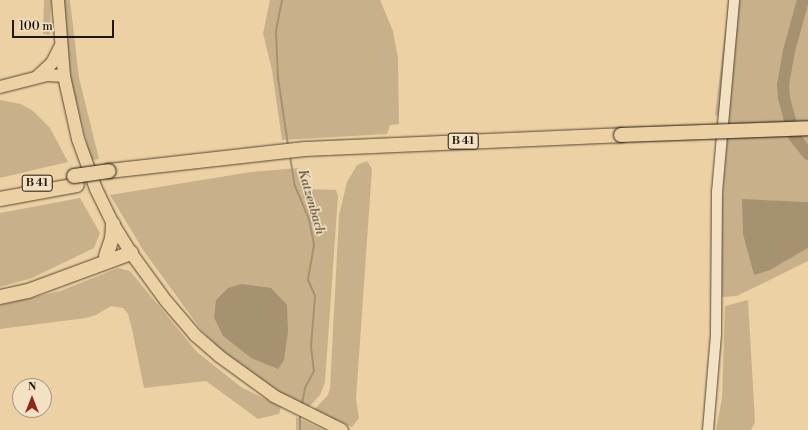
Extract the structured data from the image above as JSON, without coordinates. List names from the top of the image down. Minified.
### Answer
{"streets":{"highway":["B 41"]},"water":["Katzenbach"],"scale_bar":"100 m","north":"top"}
